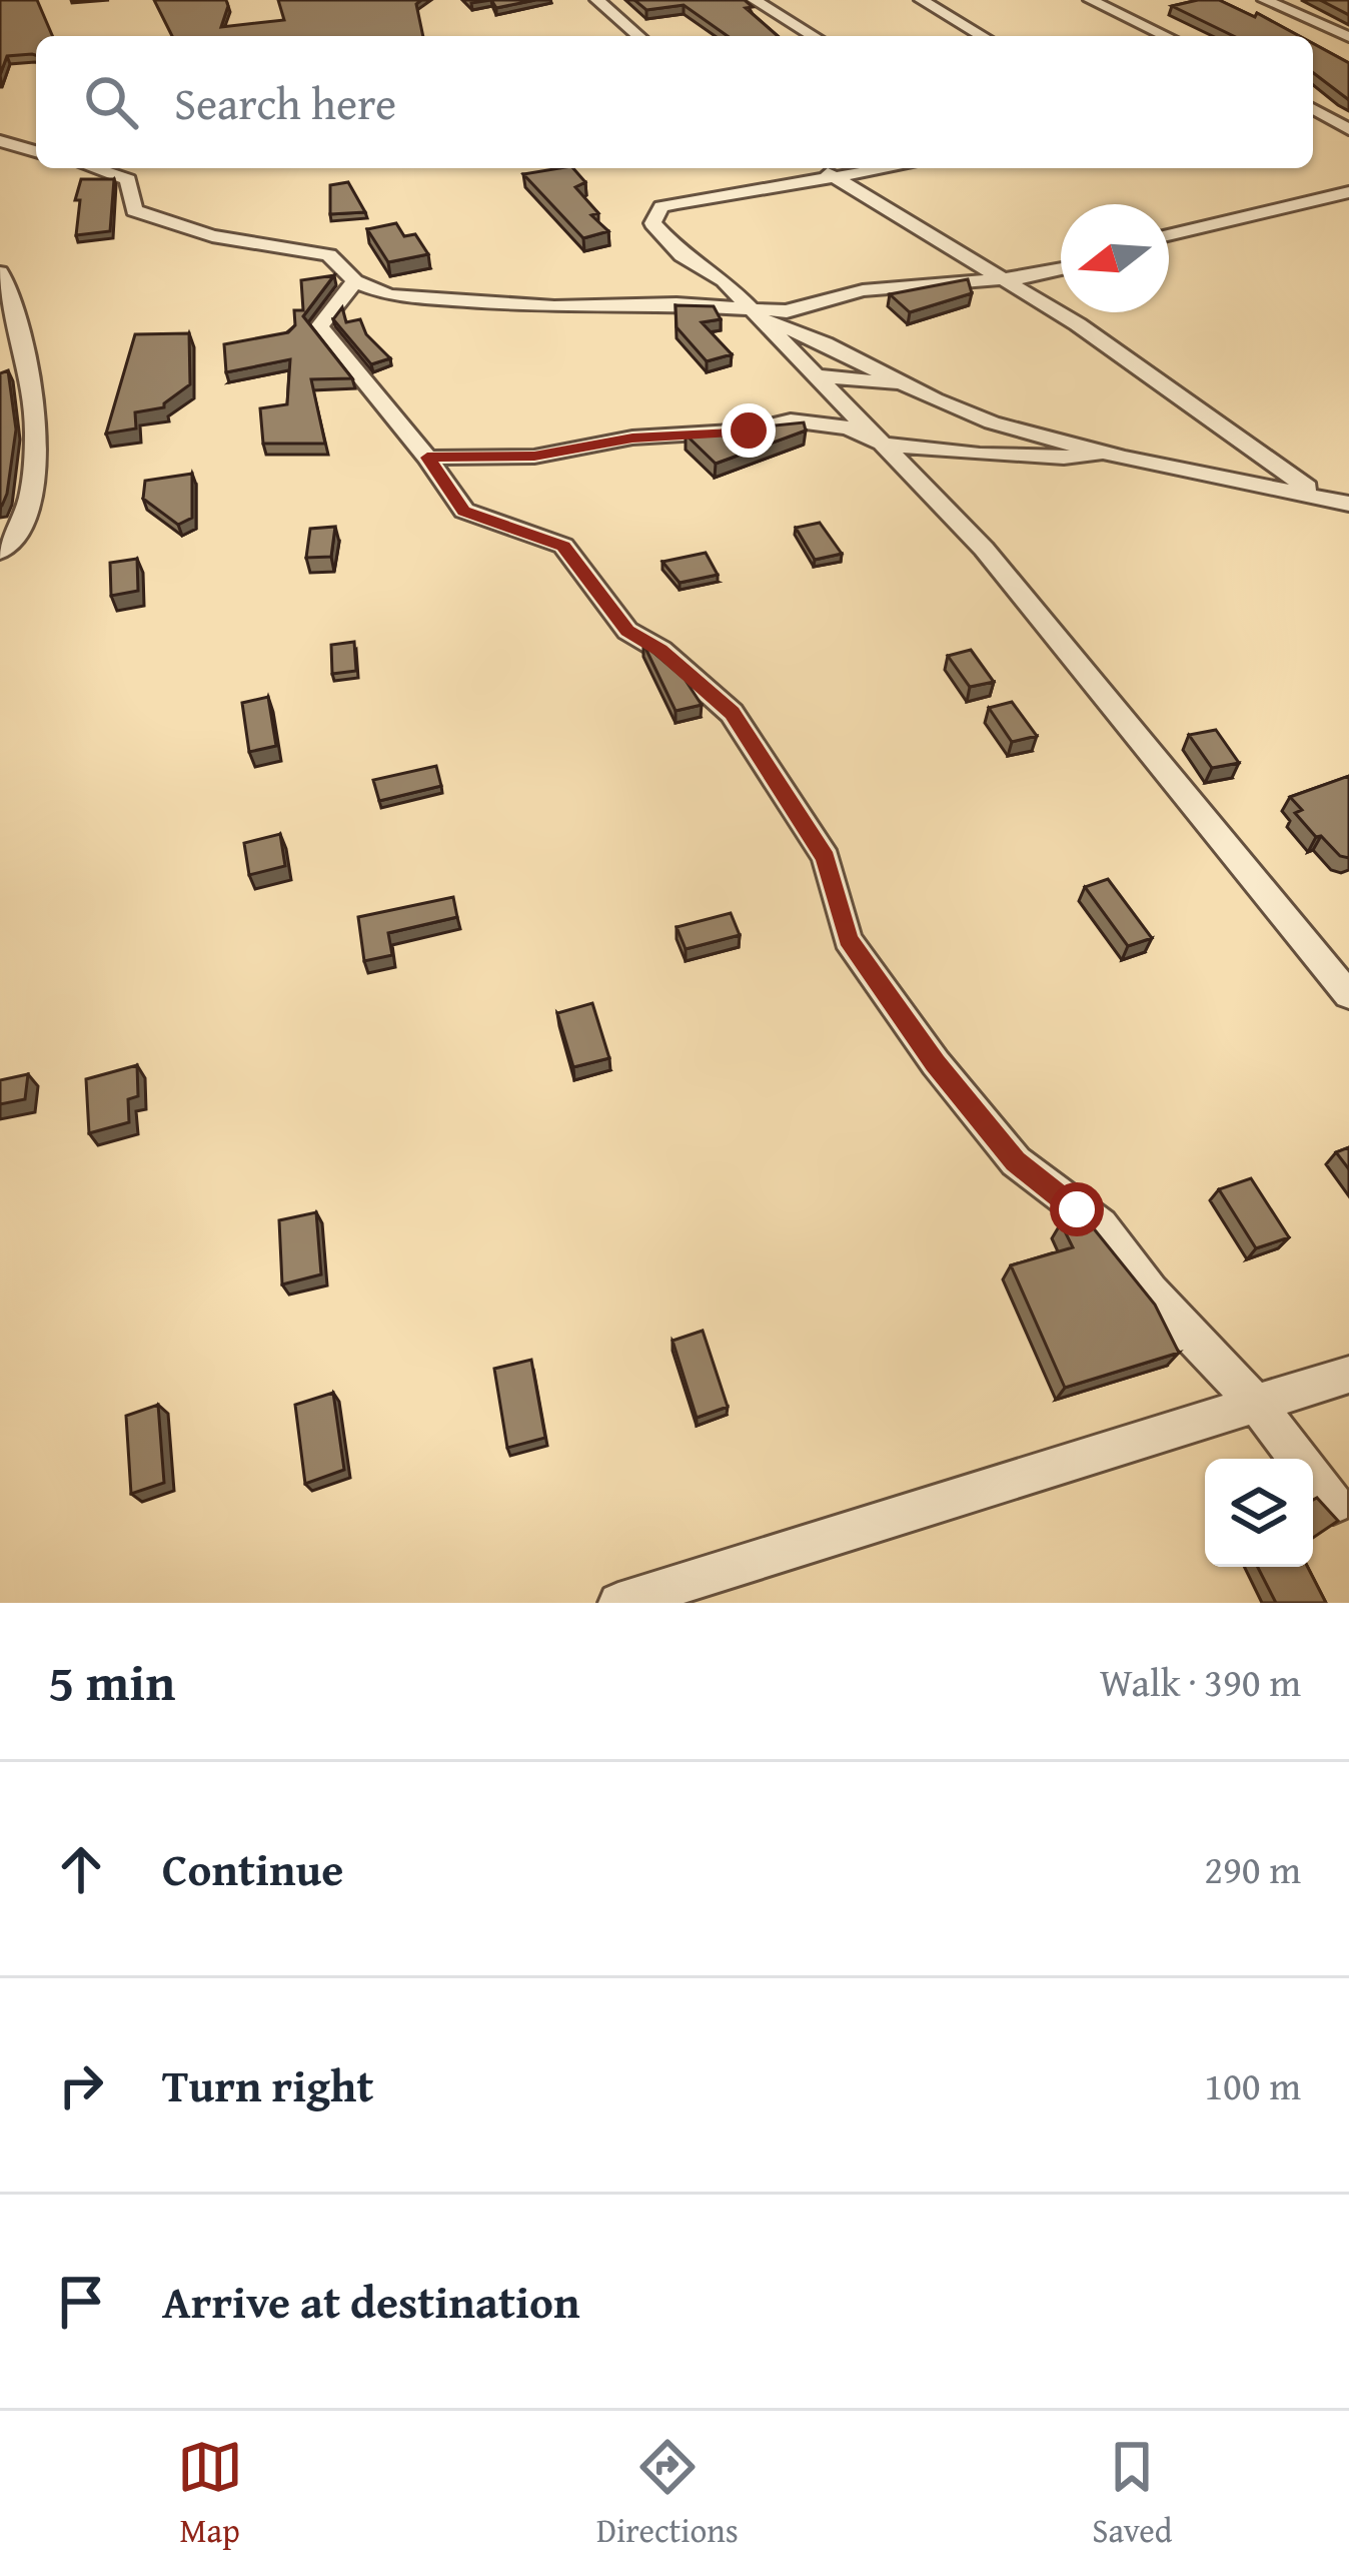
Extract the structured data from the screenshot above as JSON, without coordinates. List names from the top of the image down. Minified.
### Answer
{"north":"left","page":{"search":"Search here","heading":["5 min","Walk · 390 m"],"list":[["Continue","290 m"],["Turn right","100 m"],"Arrive at destination"],"nav":["Map","Directions","Saved"]}}
